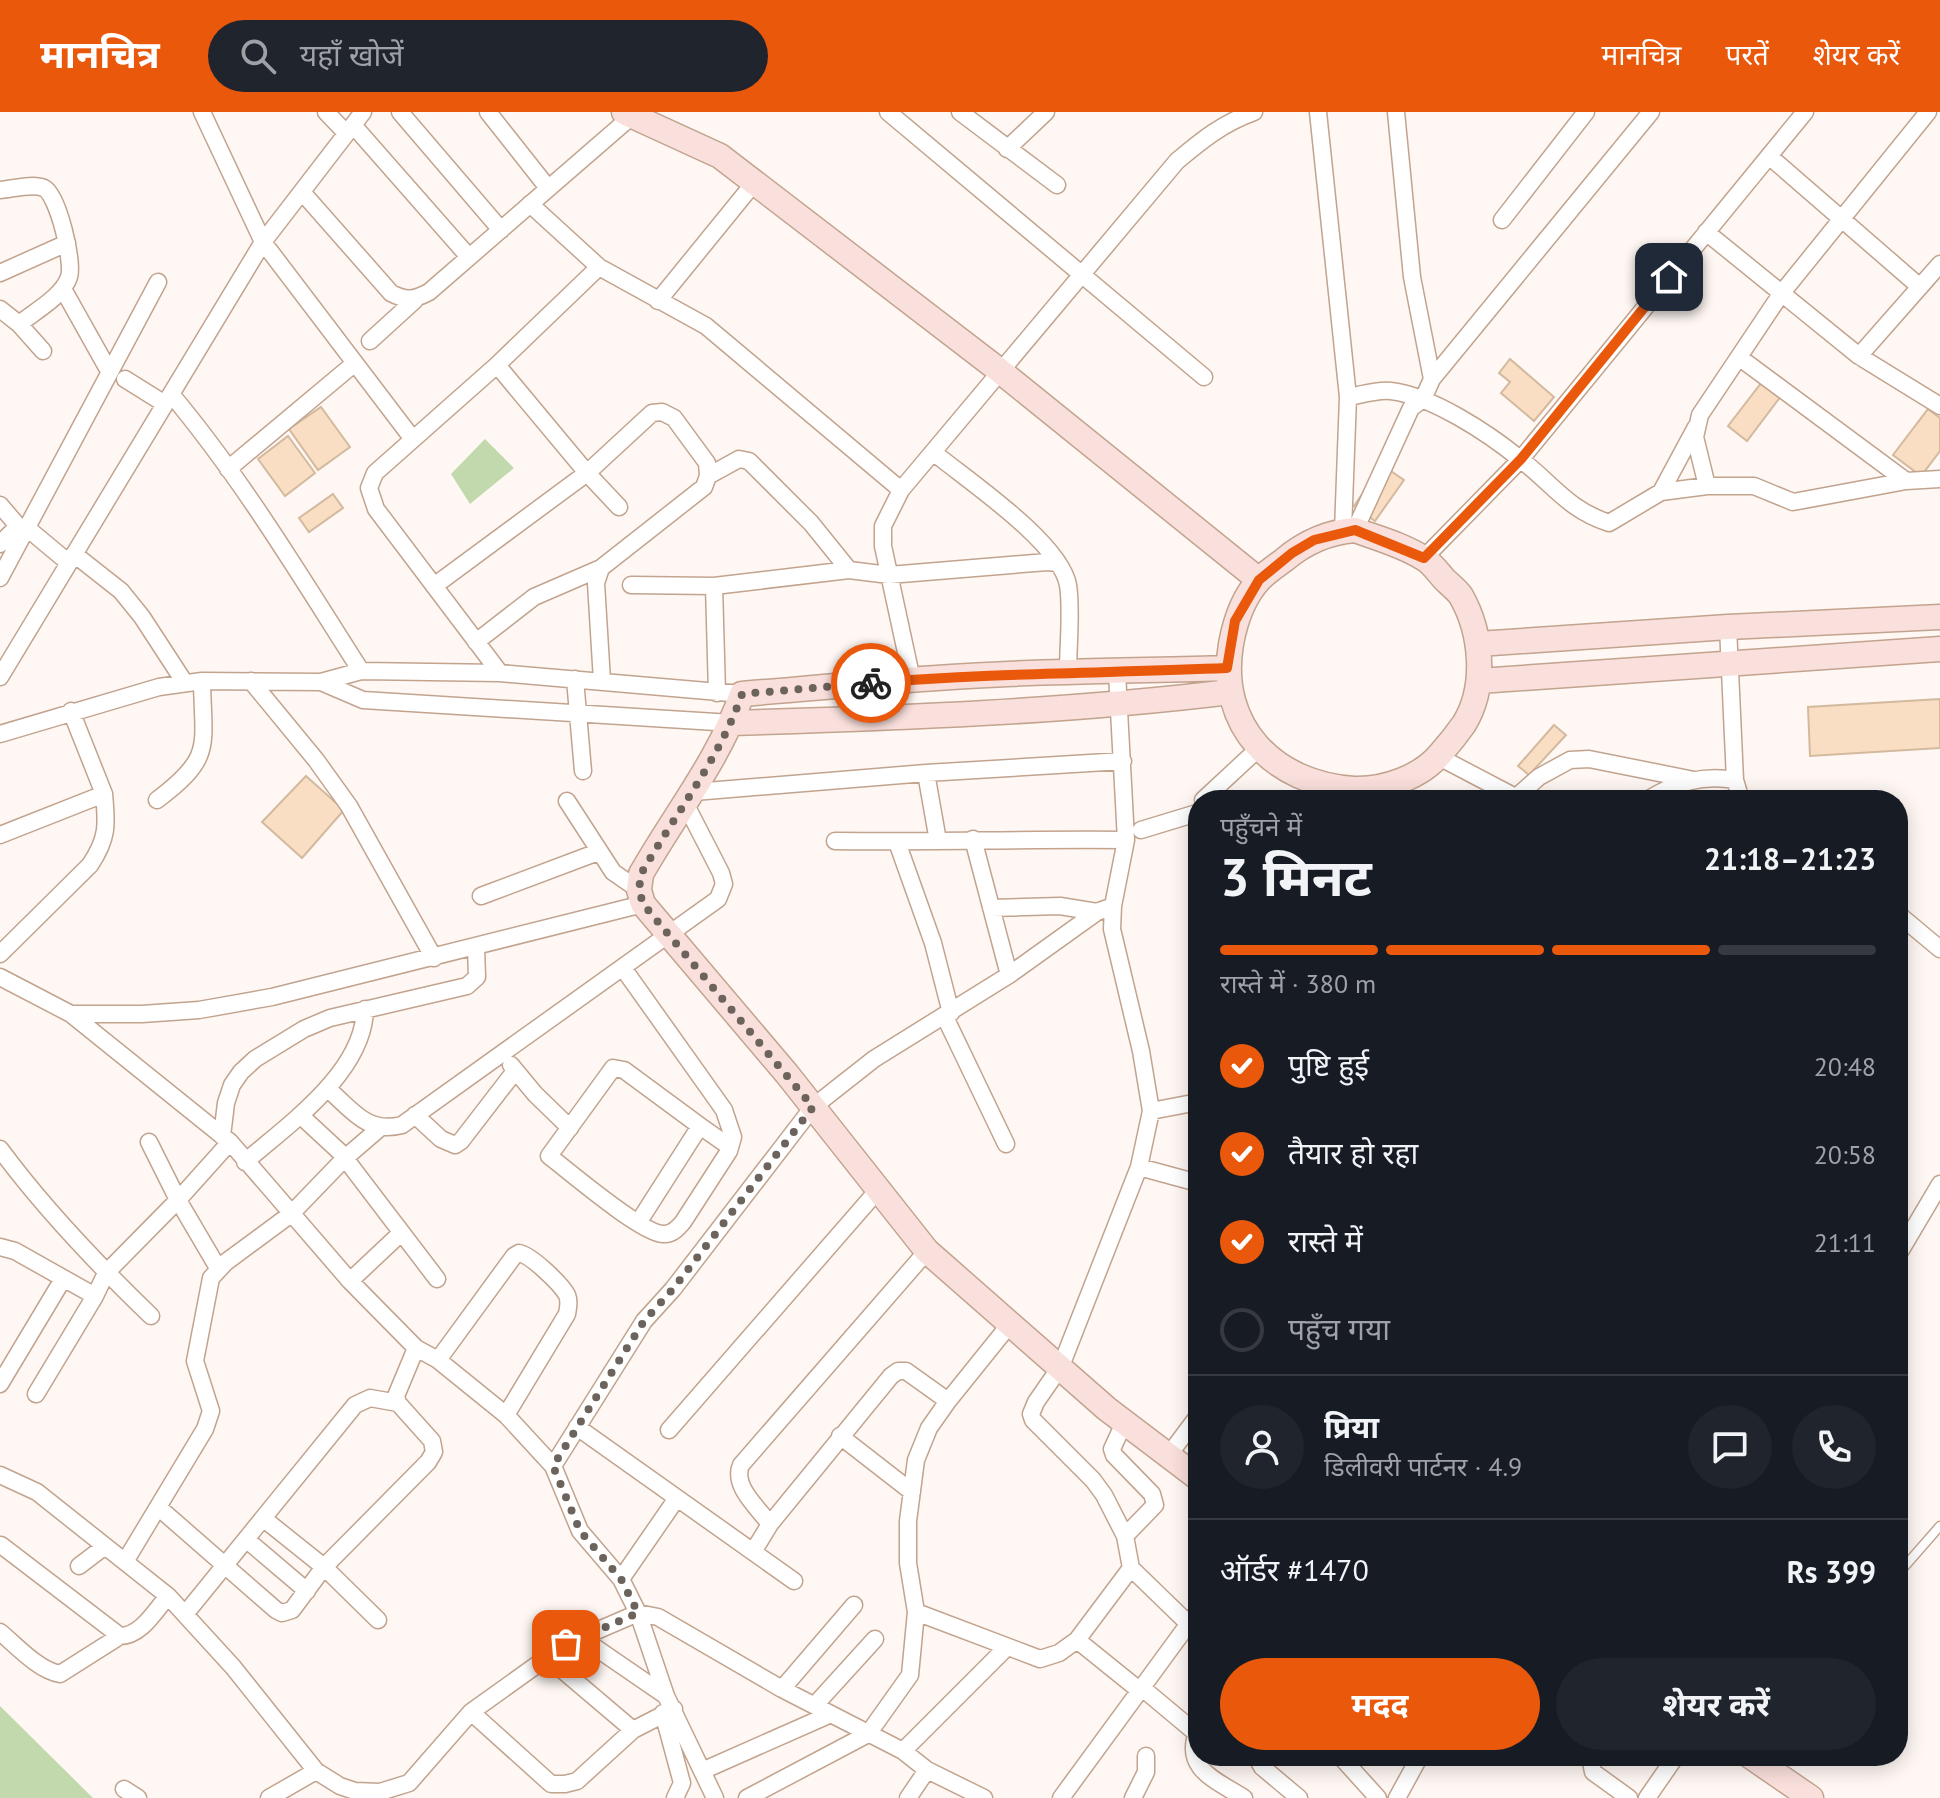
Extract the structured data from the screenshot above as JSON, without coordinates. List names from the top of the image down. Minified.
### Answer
{"page":{"header":"मानचित्र","search":"यहाँ खोजें","nav":["मानचित्र","परतें","शेयर करें"],"heading":["3 मिनट","पहुँचने में","21:18–21:23"],"panel":["प्रिया","डिलीवरी पार्टनर · 4.9","ऑर्डर #1470","Rs 399"],"bar":"रास्ते में · 380 m","list":[["पुष्टि हुई","20:48"],["तैयार हो रहा","20:58"],["रास्ते में","21:11"],"पहुँच गया"],"buttons":["मदद","शेयर करें"]}}
